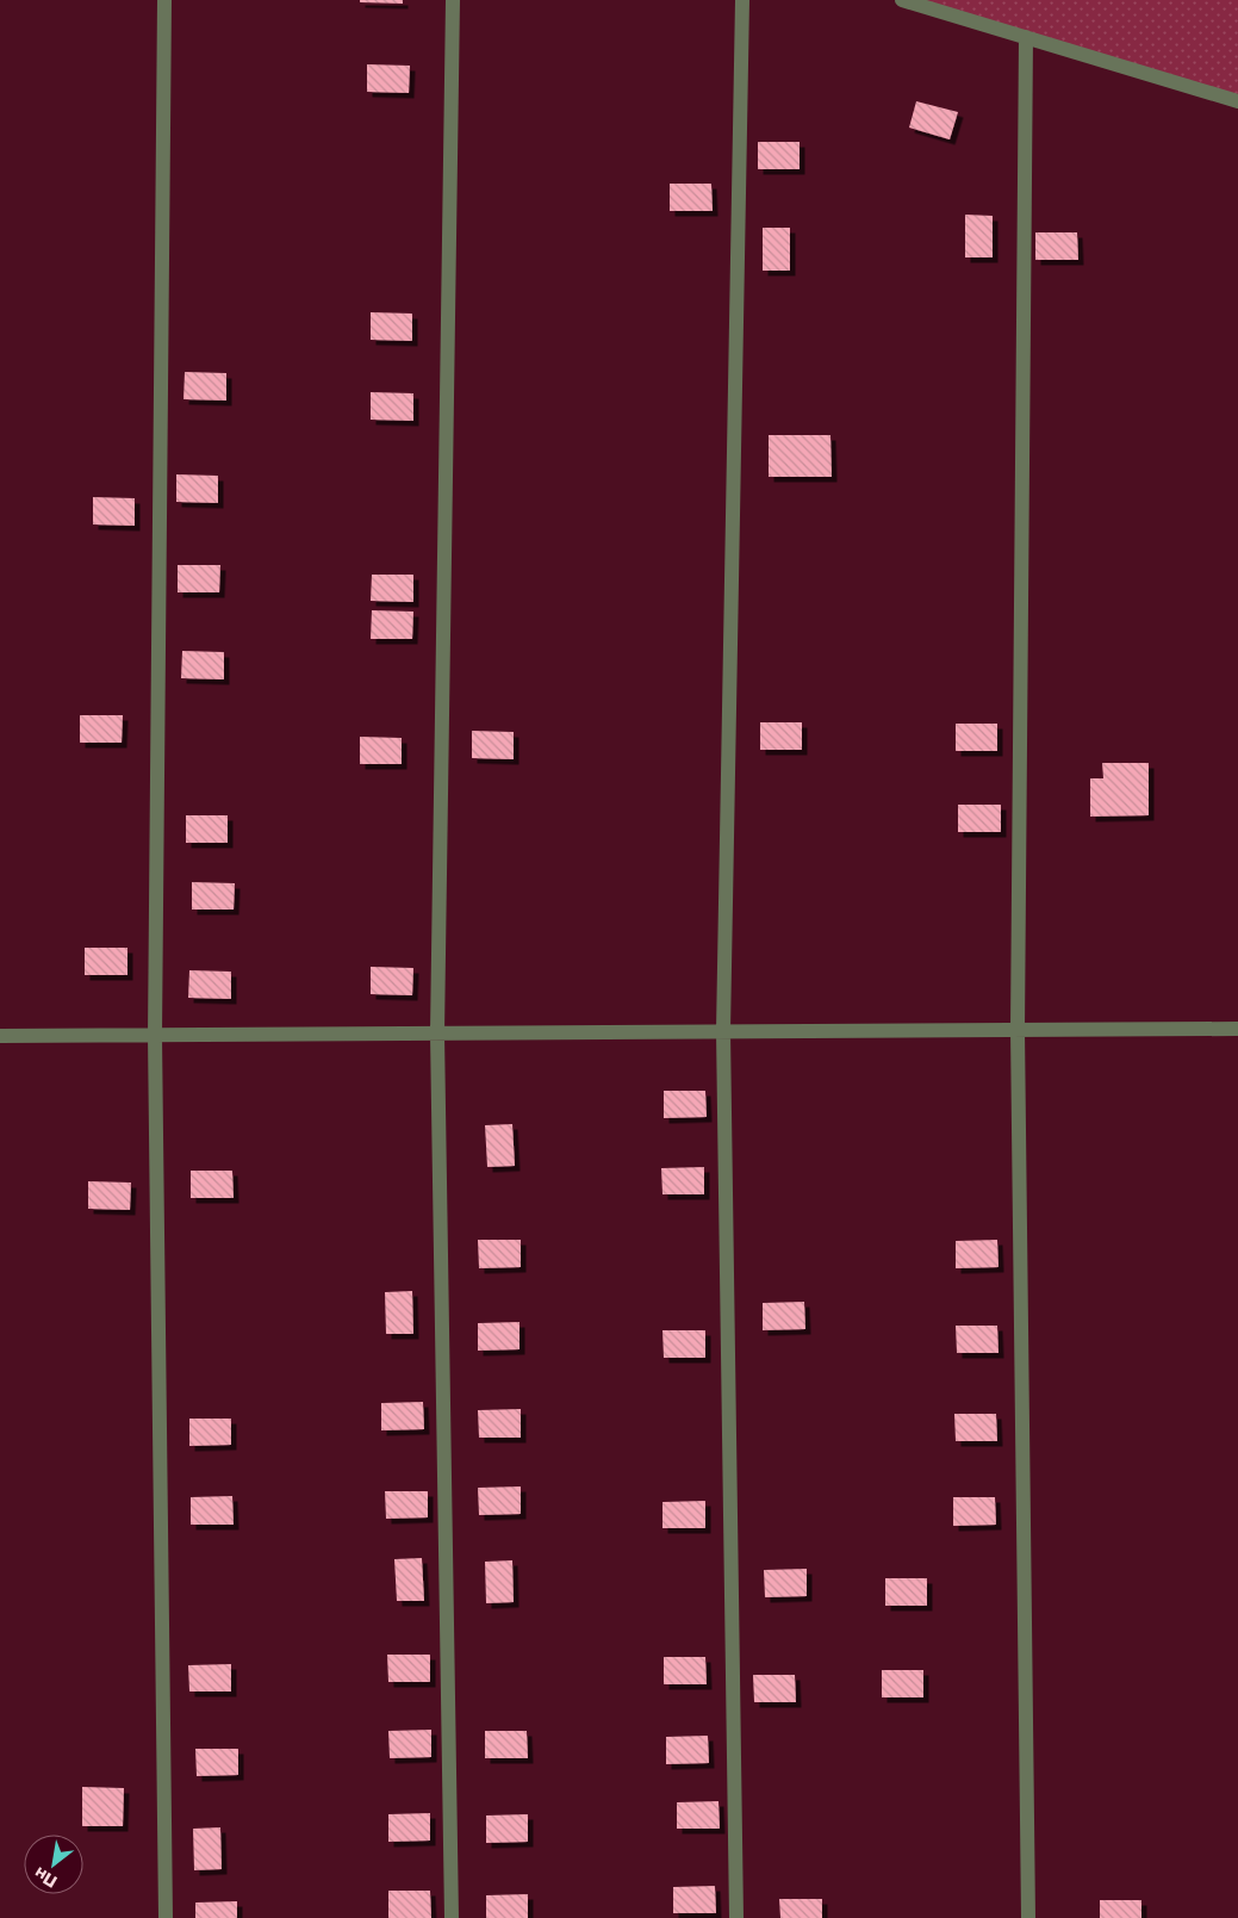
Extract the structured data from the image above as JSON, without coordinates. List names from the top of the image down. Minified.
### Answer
{"north":"bottom left"}
